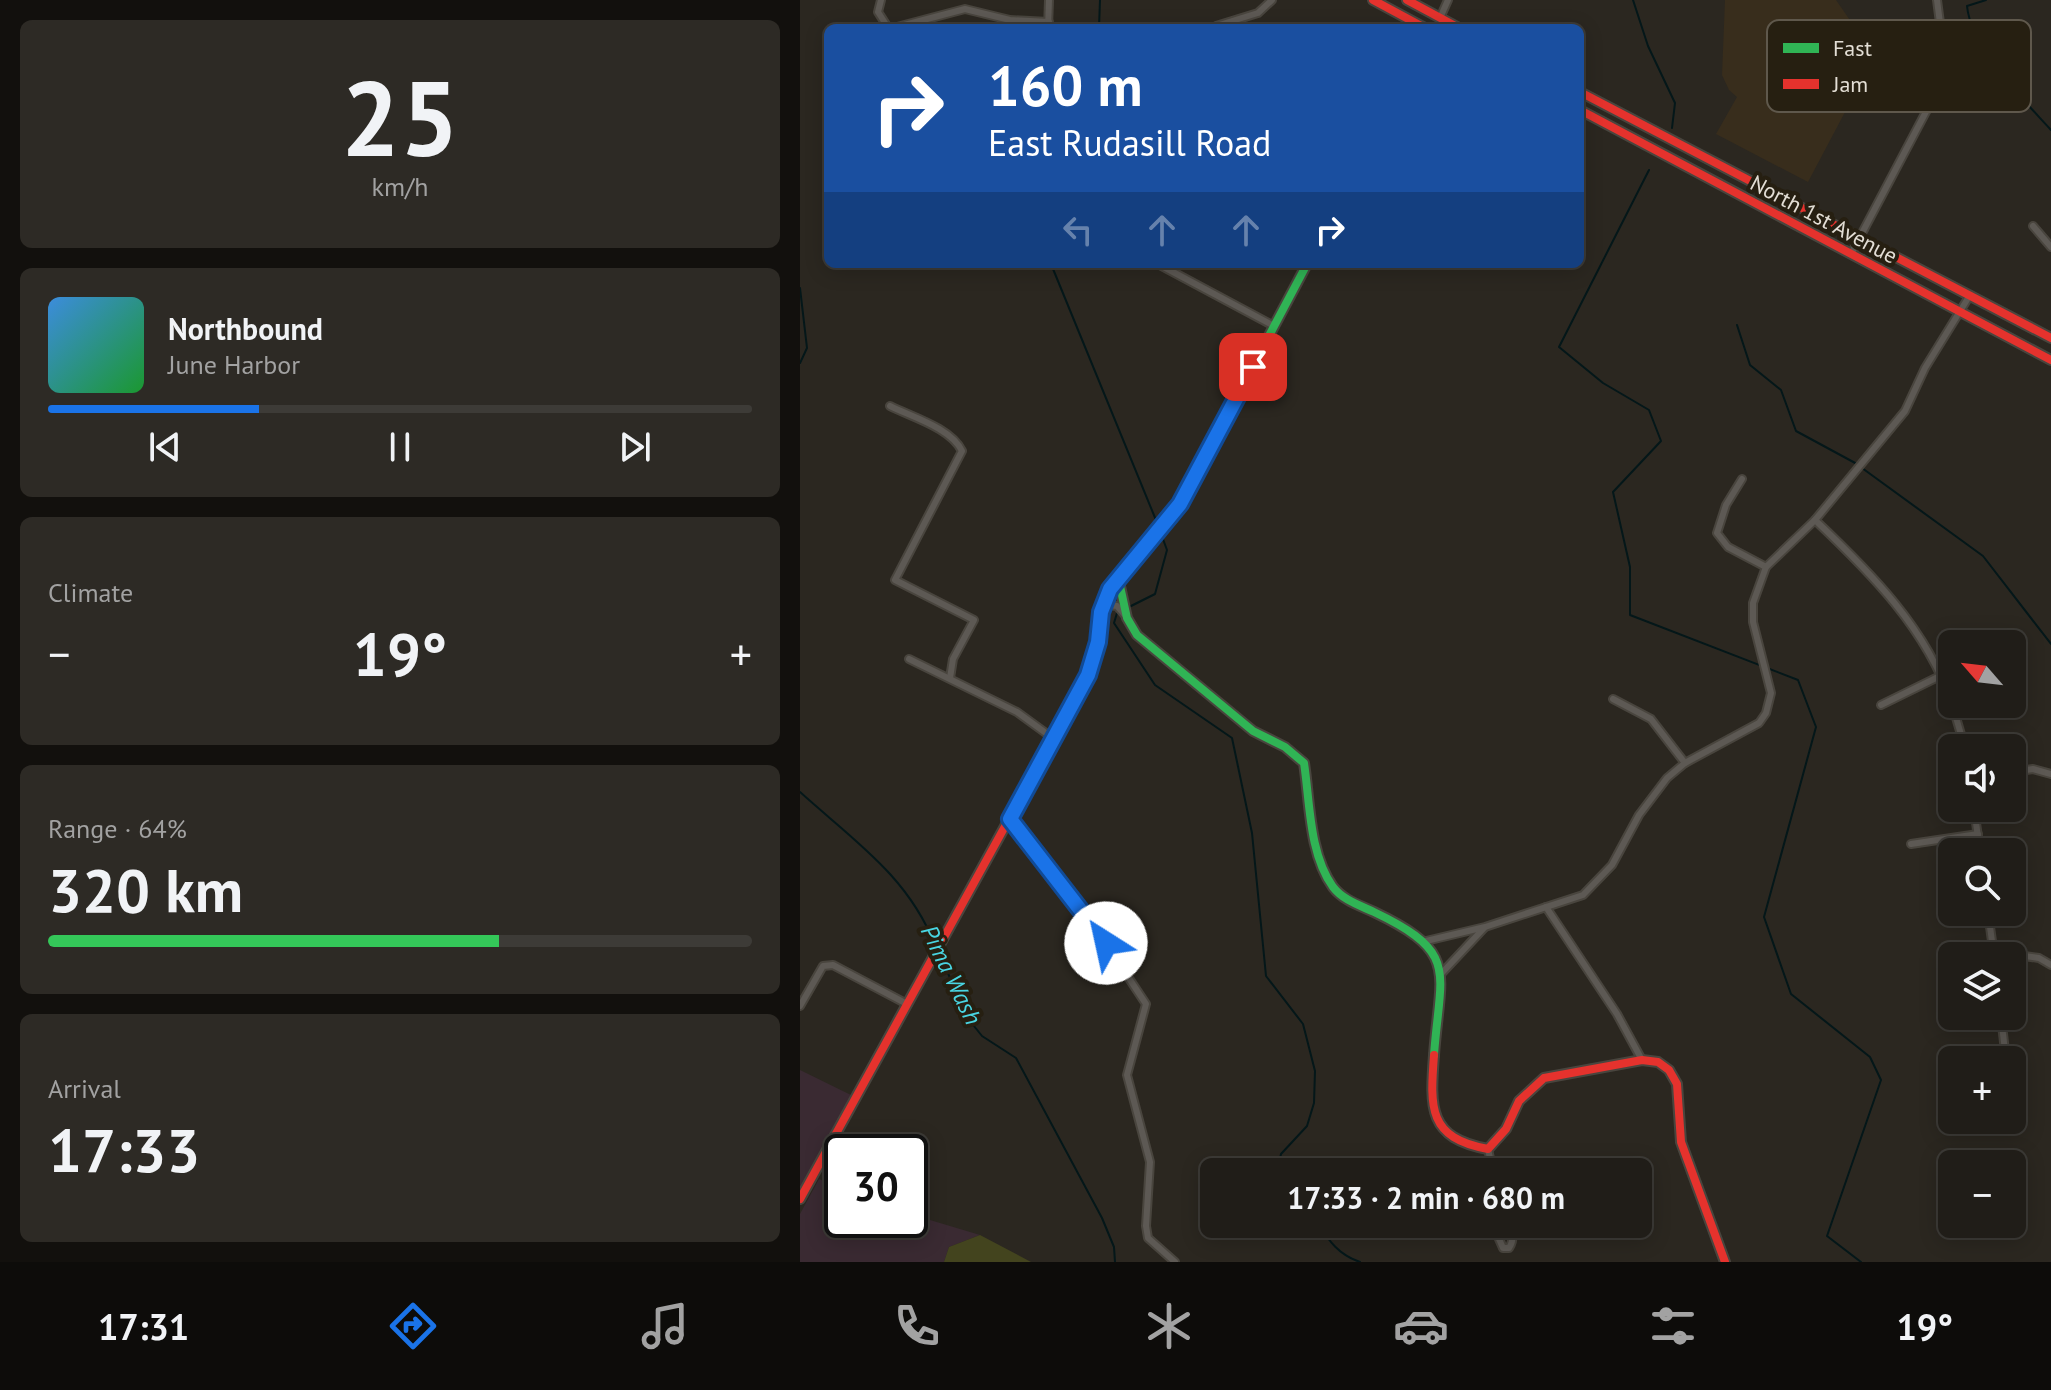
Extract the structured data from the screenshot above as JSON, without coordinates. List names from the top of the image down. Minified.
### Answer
{"streets":{"street":["North 1st Avenue"]},"water":["Pima Wash"],"legend":["Fast","Jam"],"north":"top left","page":{"tile":[["25","km/h"],"Climate",["Range · 64%","320 km"],["Arrival","17:33"]],"turn":["160 m","East Rudasill Road"],"song":["Northbound","June Harbor"],"heat":["−","19°","+"],"map_buttons":["+","−"],"limit":"30","trip":"17:33 · 2 min · 680 m","tabs":["17:31","19°"]}}
